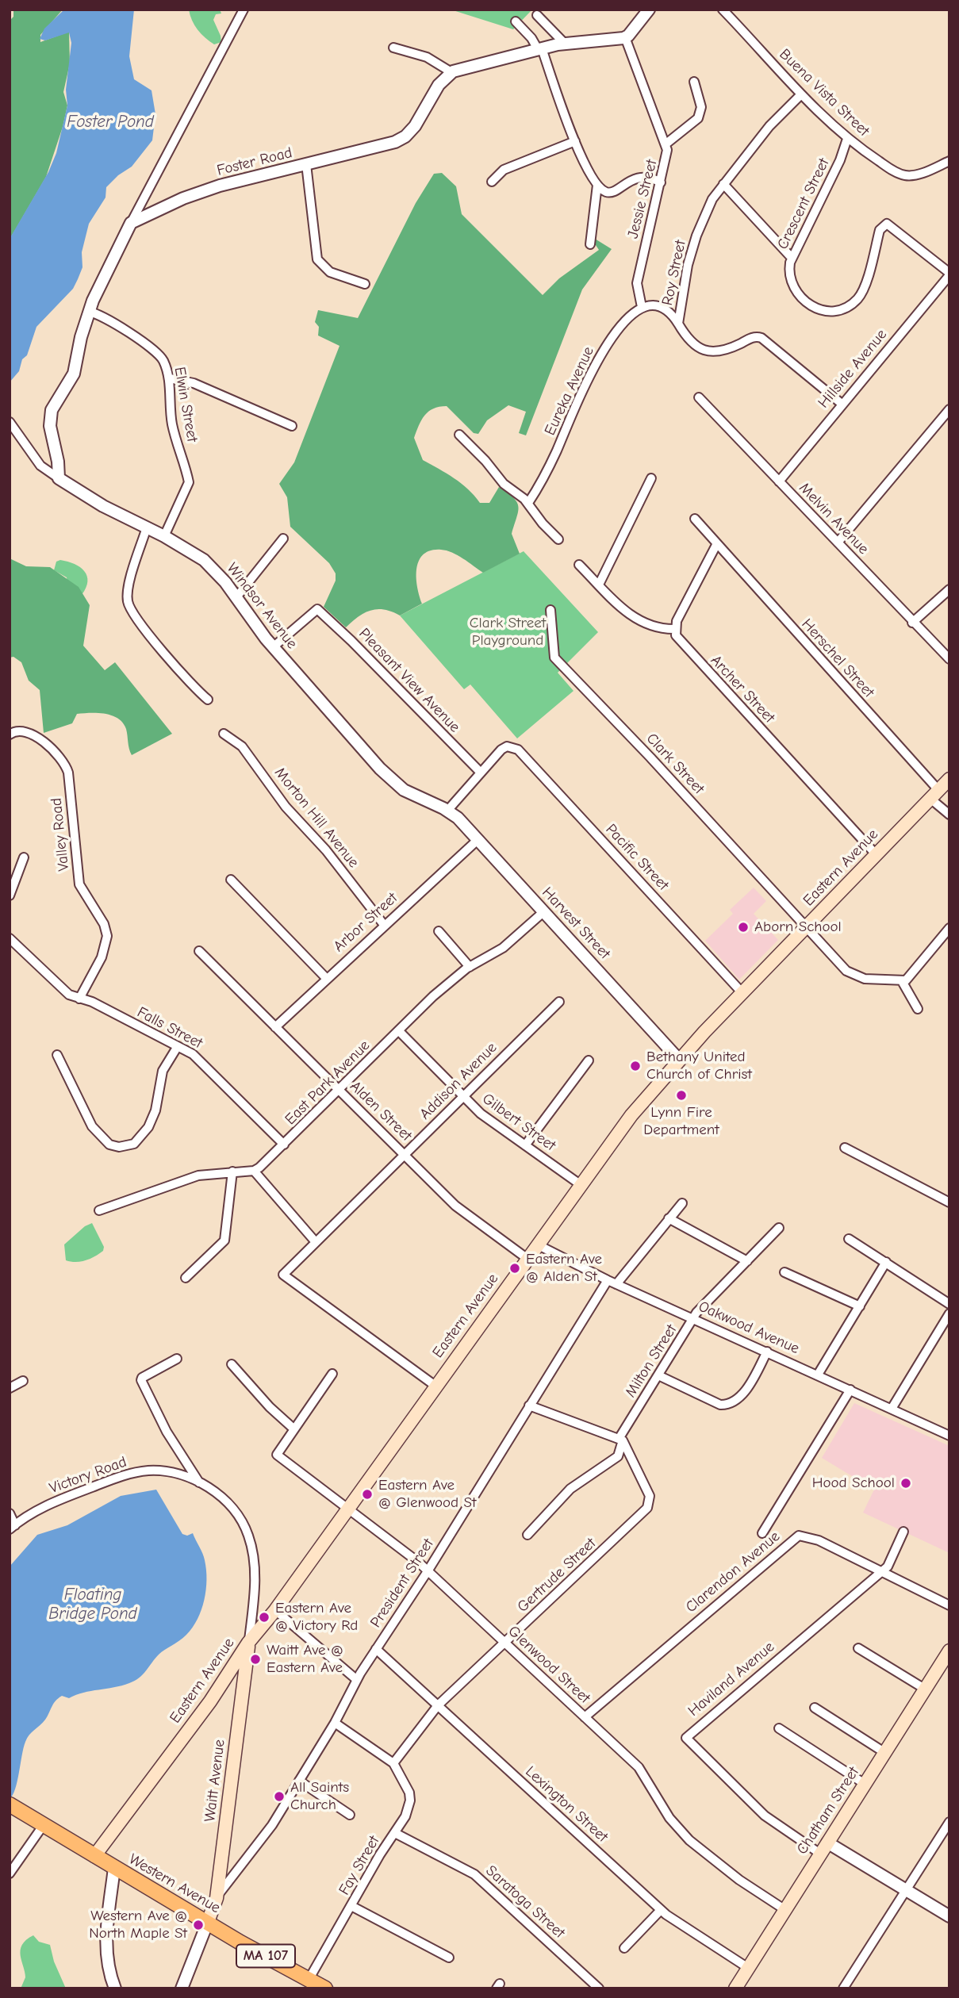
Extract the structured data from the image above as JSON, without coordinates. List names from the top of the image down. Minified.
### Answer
{"streets":{"main road":["Eastern Avenue","Waitt Avenue","Chatham Street","Western Avenue","MA 107"],"street":["Buena Vista Street","Foster Road","Jessie Street","Crescent Street","Roy Street","Hillside Avenue","Eureka Avenue","Elwin Street","Melvin Avenue","Windsor Avenue","Herschel Street","Pleasant View Avenue","Archer Street","Clark Street","Morton Hill Avenue","Valley Road","Pacific Street","Arbor Street","Harvest Street","Falls Street","Addison Avenue","East Park Avenue","Alden Street","Gilbert Street","Oakwood Avenue","Milton Street","Victory Road","Clarendon Avenue","Gertrude Street","President Street","Glenwood Street","Haviland Avenue","Lexington Street","Fay Street","Saratoga Street"]},"crossings":[["Buena Vista Street","Crescent Street"],["Buena Vista Street","Roy Street"],["Jessie Street","Eureka Avenue"],["Crescent Street","Hillside Avenue"],["Roy Street","Hillside Avenue"],["Hillside Avenue","Melvin Avenue"],["Elwin Street","Windsor Avenue"],["Windsor Avenue","Pleasant View Avenue"],["Windsor Avenue","Harvest Street"],["Herschel Street","Eastern Avenue"],["Pleasant View Avenue","Pacific Street"],["Archer Street","Eastern Avenue"],["Clark Street","Eastern Avenue"],["Morton Hill Avenue","Arbor Street"],["Valley Road","Falls Street"],["Pacific Street","Eastern Avenue"],["Eastern Avenue","Harvest Street"],["Eastern Avenue","Addison Avenue"],["Eastern Avenue","Alden Street"],["Eastern Avenue","Gilbert Street"],["Eastern Avenue","Oakwood Avenue"],["Eastern Avenue","Victory Road"],["Eastern Avenue","Glenwood Street"],["Eastern Avenue","Waitt Avenue"],["Eastern Avenue","Western Avenue"],["Arbor Street","Harvest Street"],["Arbor Street","Alden Street"],["Harvest Street","East Park Avenue"],["Falls Street","East Park Avenue"],["Addison Avenue","Alden Street"],["Addison Avenue","Gilbert Street"],["East Park Avenue","Alden Street"],["East Park Avenue","Gilbert Street"],["Oakwood Avenue","Milton Street"],["Oakwood Avenue","President Street"],["Milton Street","Gertrude Street"],["Victory Road","Waitt Avenue"],["Clarendon Avenue","Glenwood Street"],["Clarendon Avenue","Haviland Avenue"],["Gertrude Street","Glenwood Street"],["Gertrude Street","Lexington Street"],["Gertrude Street","Fay Street"],["President Street","Glenwood Street"],["President Street","Waitt Avenue"],["President Street","Lexington Street"],["Glenwood Street","Chatham Street"],["Haviland Avenue","Chatham Street"],["Waitt Avenue","Western Avenue"],["Lexington Street","Chatham Street"],["Fay Street","Western Avenue"],["Fay Street","Saratoga Street"]],"water":["Foster Pond","Floating Bridge Pond"],"parks":["Clark Street Playground"],"places":["Aborn School","Bethany United Church of Christ","Lynn Fire Department","Eastern Ave @ Alden St","Hood School","Eastern Ave @ Glenwood St","Eastern Ave @ Victory Rd","Waitt Ave @ Eastern Ave","All Saints Church","Western Ave @ North Maple St"]}
